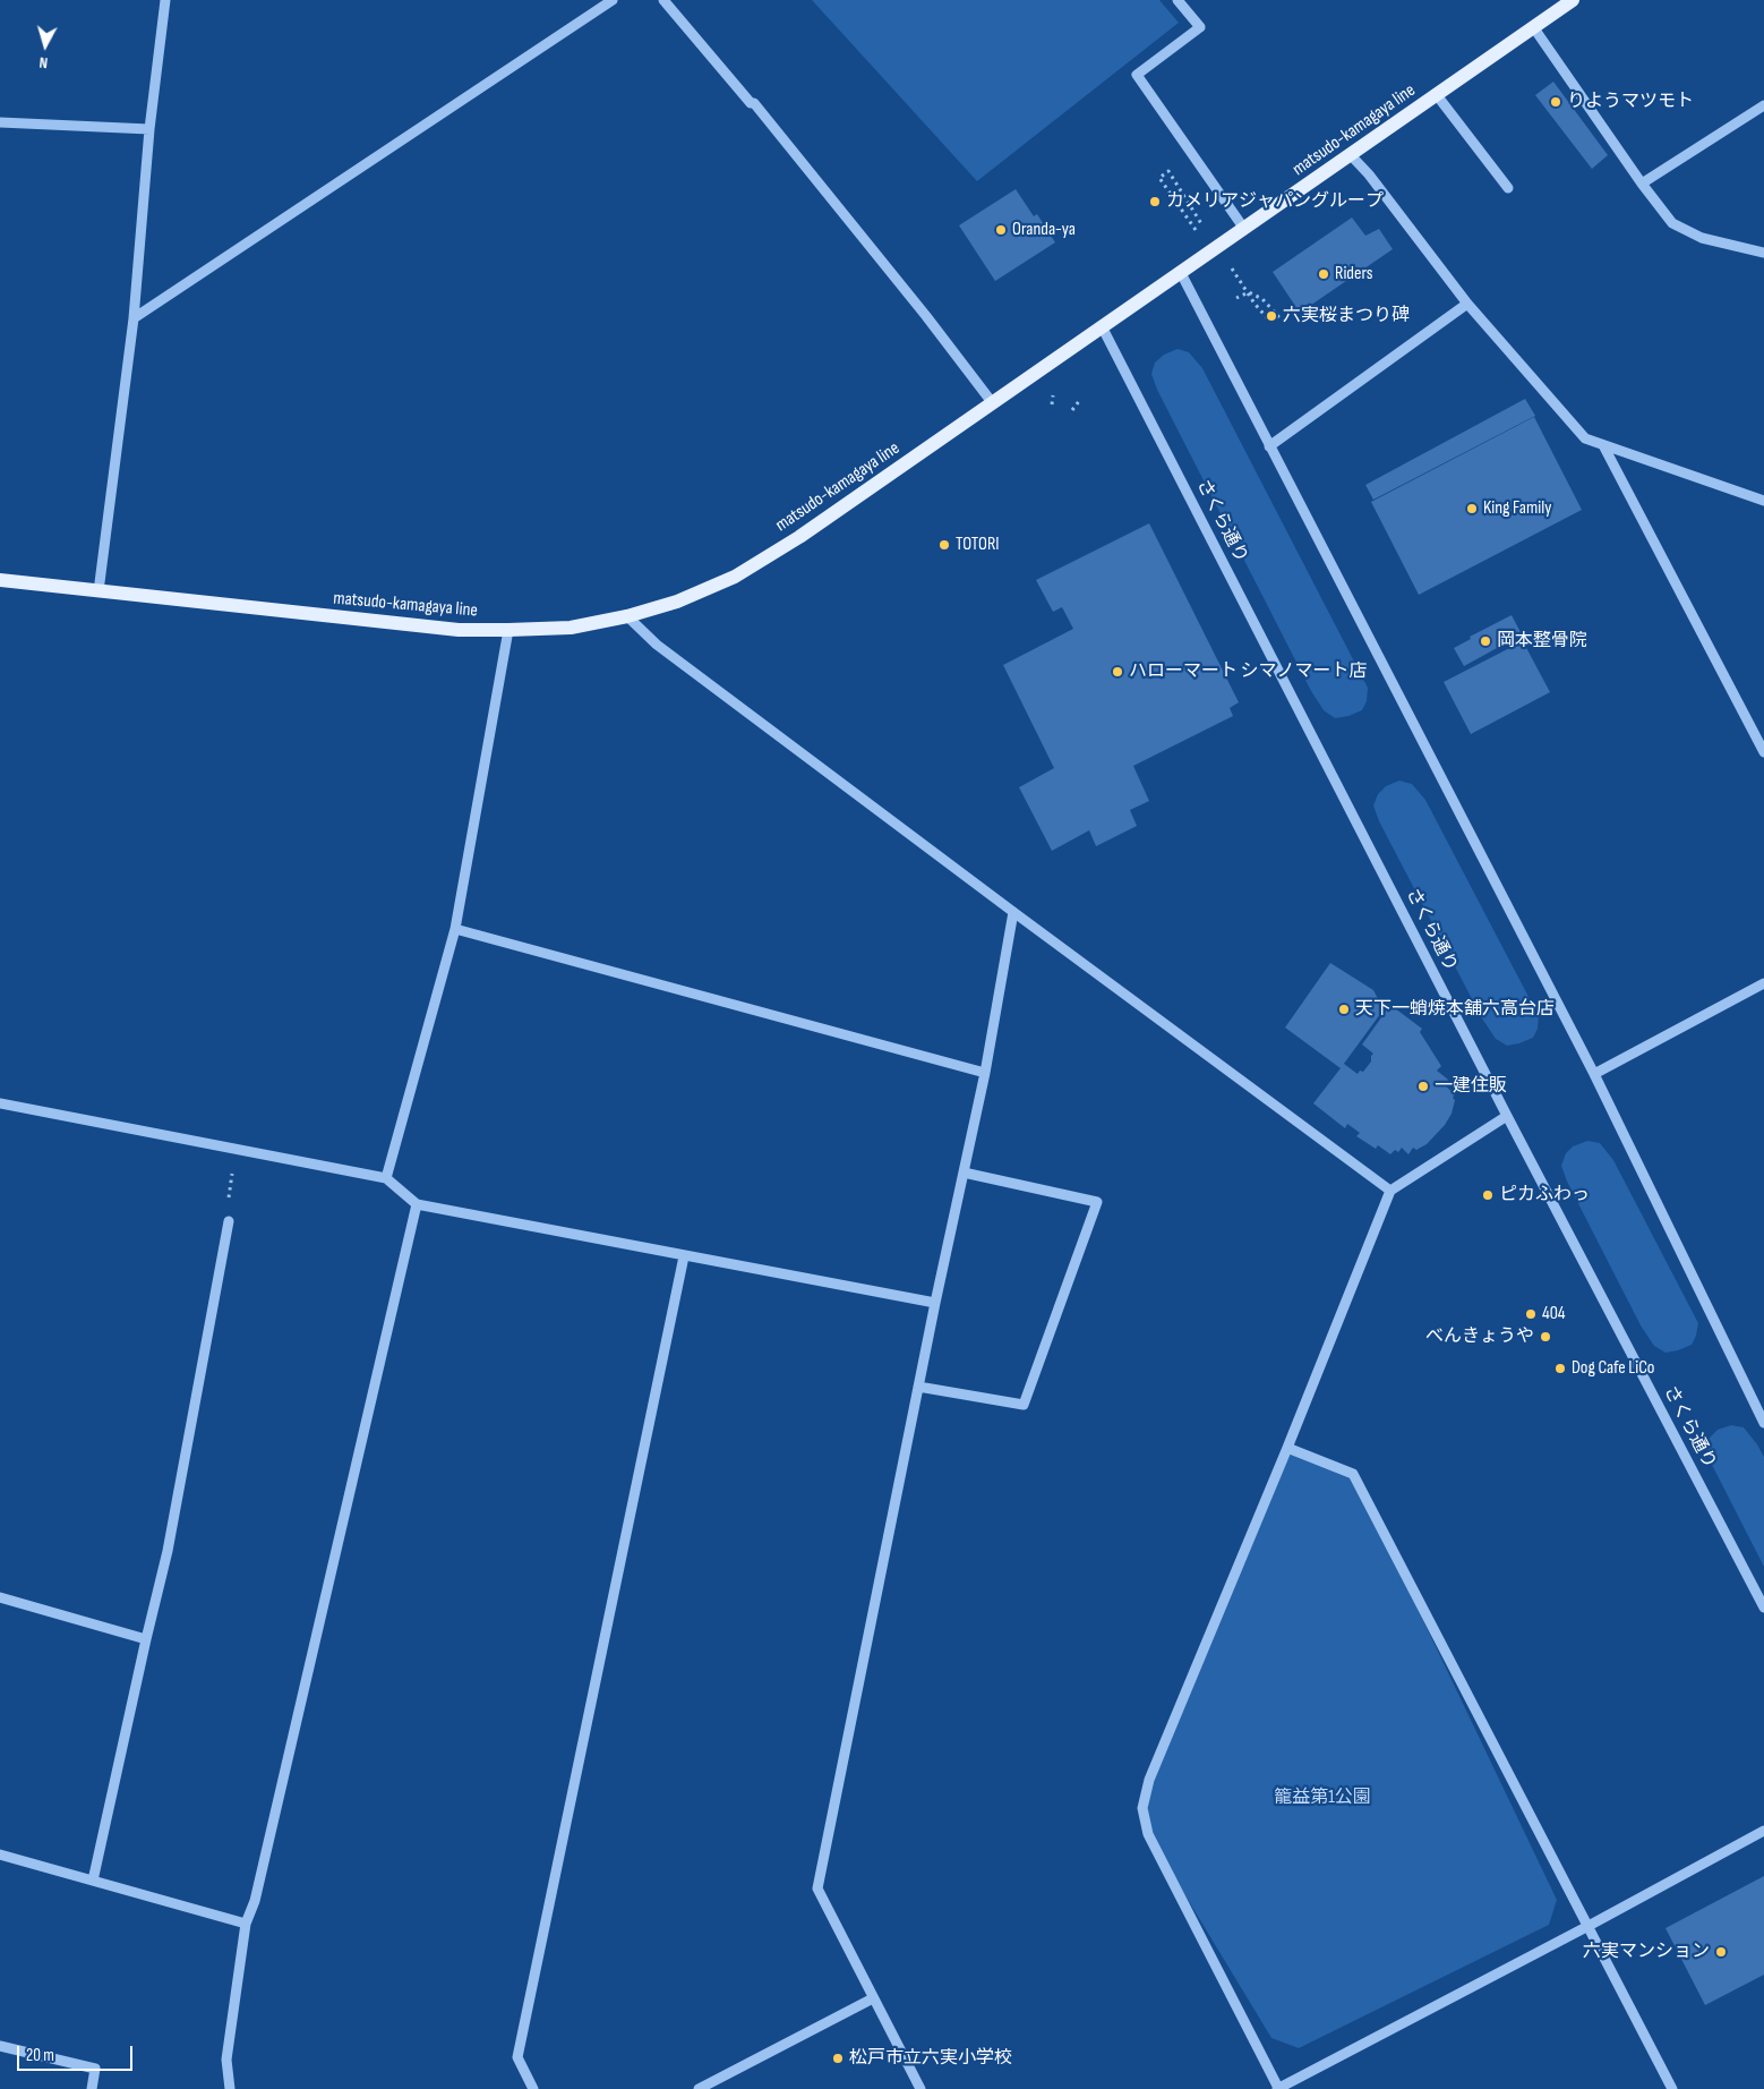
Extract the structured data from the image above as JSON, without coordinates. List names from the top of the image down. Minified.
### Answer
{"streets":{"main road":["matsudo-kamagaya line"],"street":["さくら通り"]},"crossings":[["matsudo-kamagaya line","さくら通り"]],"parks":["籠益第1公園"],"places":["りようマツモト","カメリアジャパングループ","Oranda-ya","Riders","六実桜まつり碑","King Family","TOTORI","岡本整骨院","ハローマート シマノマート店","天下一蛸焼本舗六高台店","一建住販","ピカふわっ","404","べんきょうや","Dog Cafe LiCo","六実マンション","松戸市立六実小学校"],"scale_bar":"20 m","north":"bottom"}
